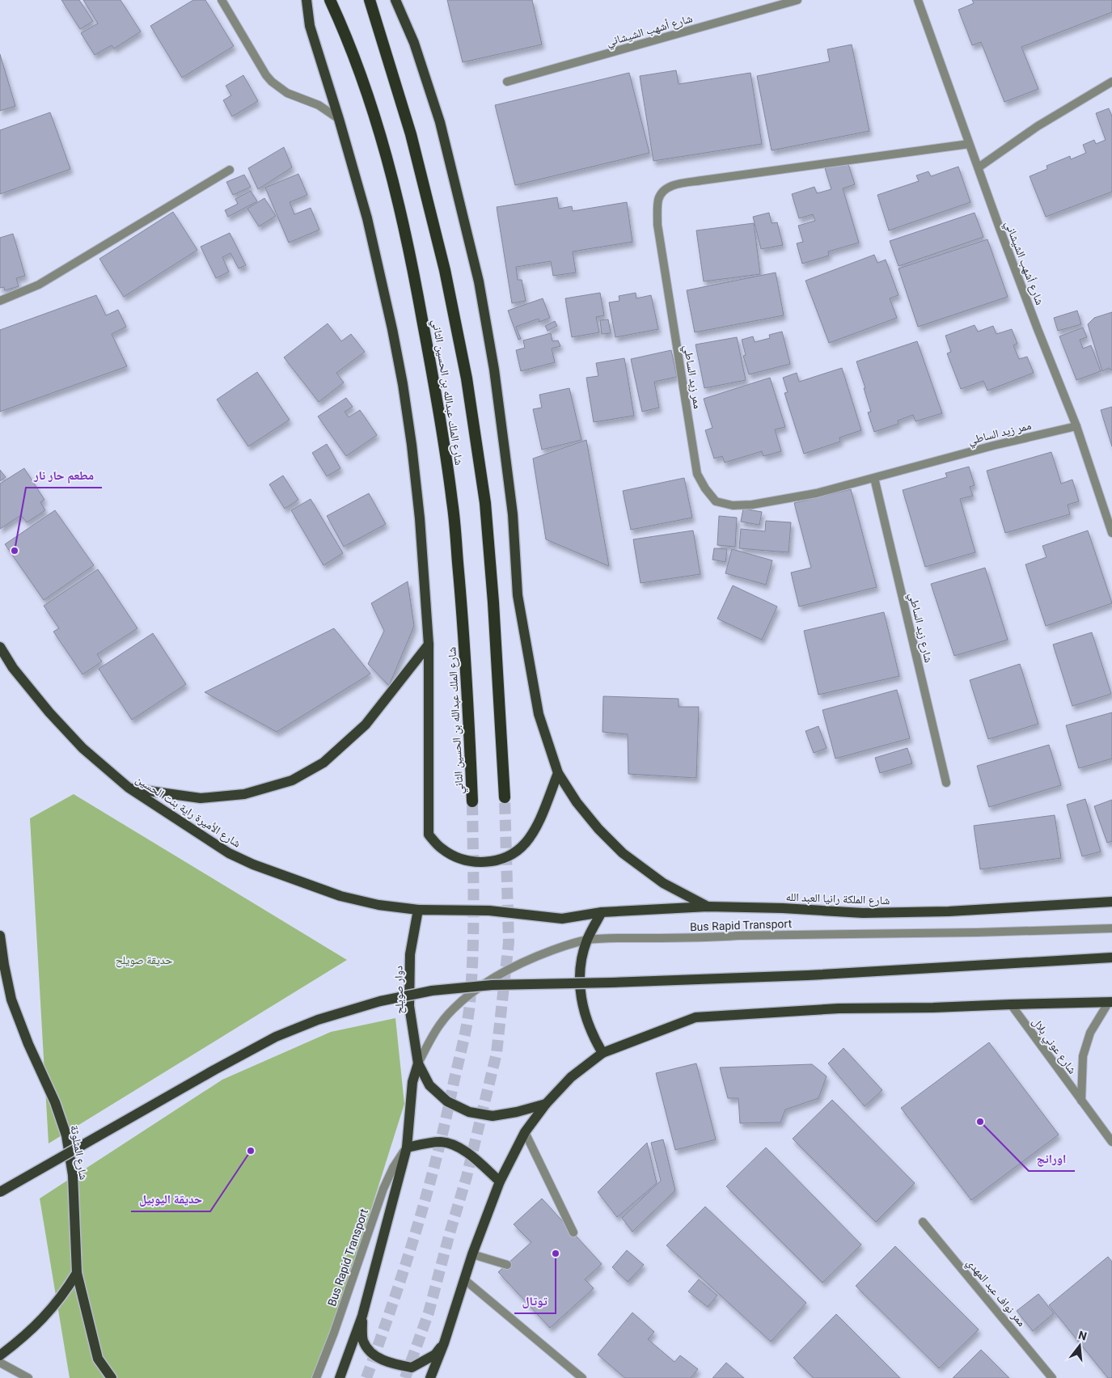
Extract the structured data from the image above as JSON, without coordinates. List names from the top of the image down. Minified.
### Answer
{"streets":{"highway":["شارع الملك عبدالله بن الحسين الثاني"],"main road":["شارع الأميرة راية بنت الحسين","شارع الملكة رانيا العبد الله","دوار صويلح","شارع المثلوثة"],"street":["شارع أشهب الشيشاني","ممر زيد الساطي","شارع زيد الساطي","Bus Rapid Transport","شارع عوني بلال","ممر نواف عبد المهدي"]},"crossings":[["شارع أشهب الشيشاني","ممر زيد الساطي"],["ممر زيد الساطي","شارع زيد الساطي"],["شارع الأميرة راية بنت الحسين","شارع الملكة رانيا العبد الله"],["شارع الأميرة راية بنت الحسين","دوار صويلح"],["شارع الملكة رانيا العبد الله","دوار صويلح"],["Bus Rapid Transport","دوار صويلح"]],"parks":["حديقة صويلح"],"places":["مطعم حار نار","اورانج","حديقة اليوبيل","توتال"],"north":"top"}
